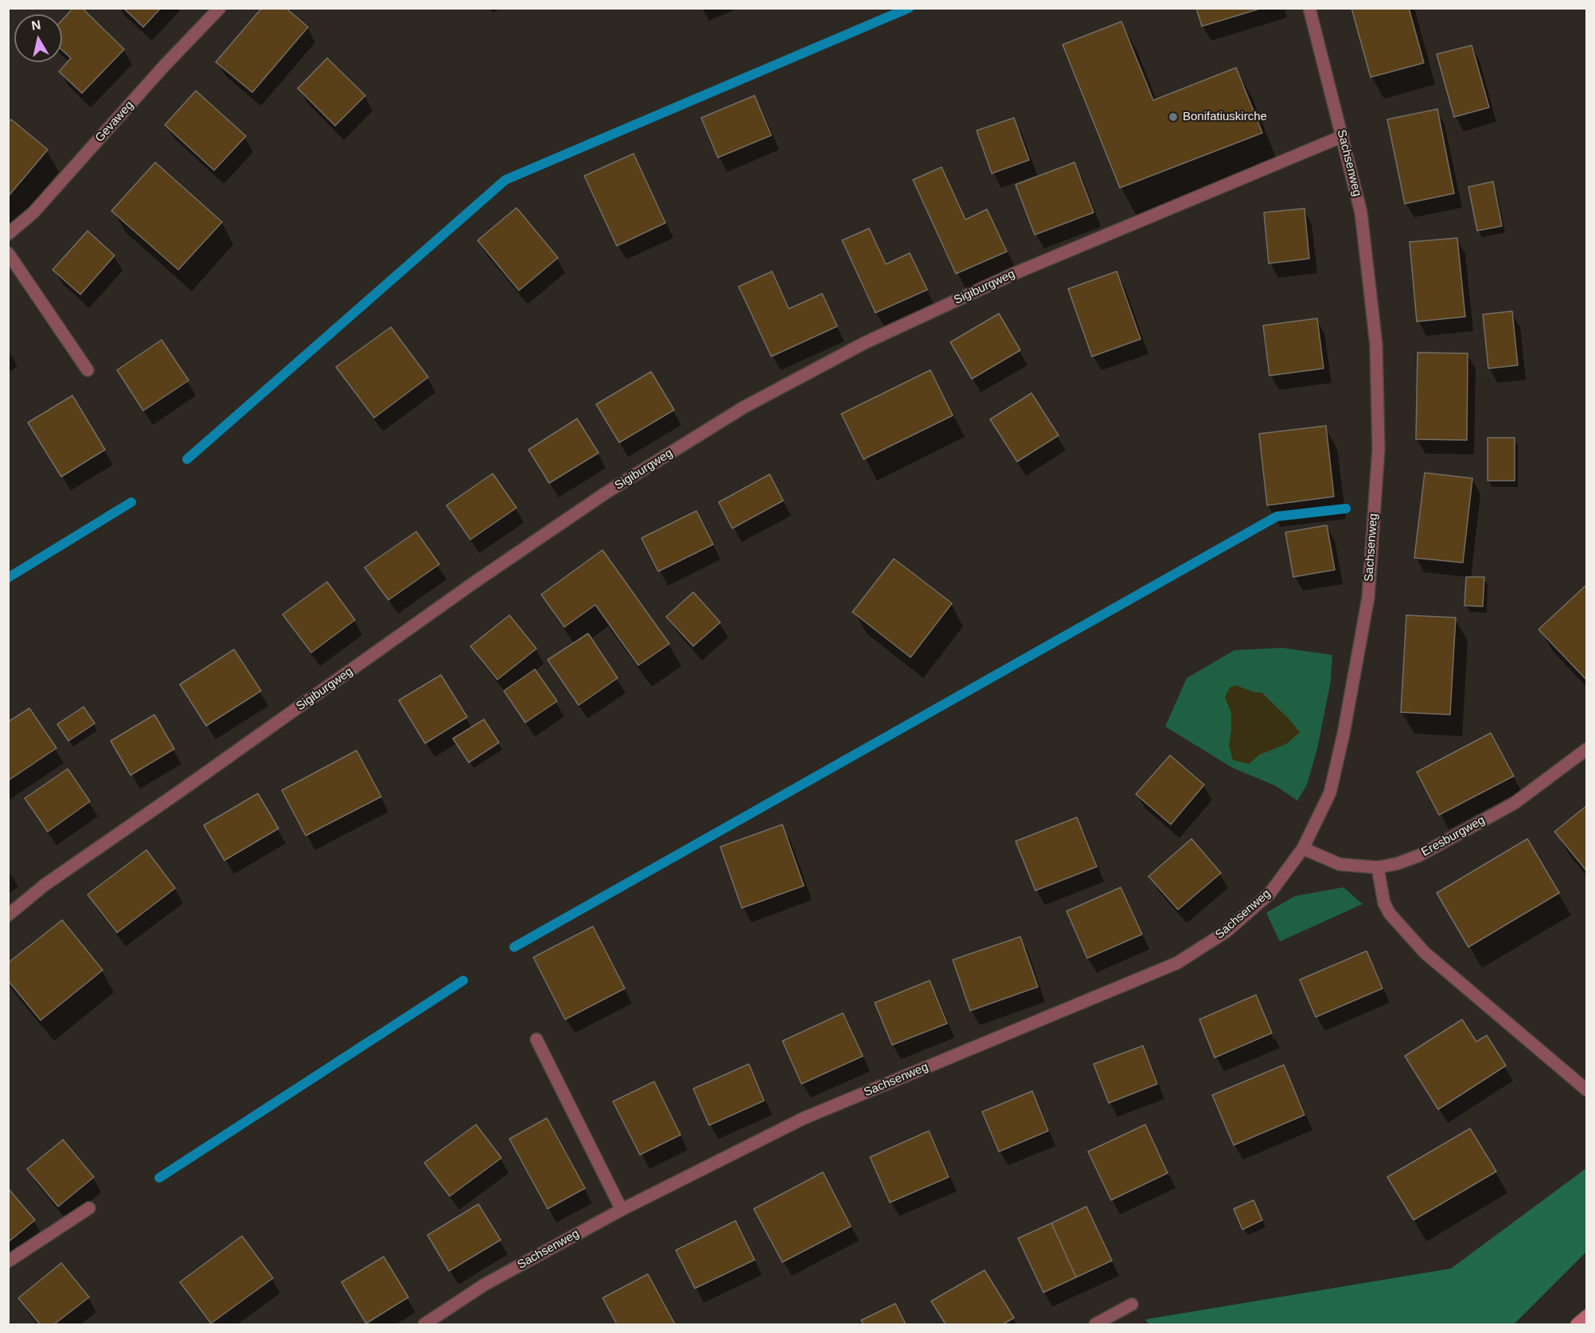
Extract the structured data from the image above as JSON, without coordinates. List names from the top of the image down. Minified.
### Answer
{"streets":{"street":["Gevaweg","Sachsenweg","Sigiburgweg","Eresburgweg"]},"crossings":[["Sachsenweg","Sigiburgweg"],["Sachsenweg","Eresburgweg"]],"places":["Bonifatiuskirche"],"north":"top"}
